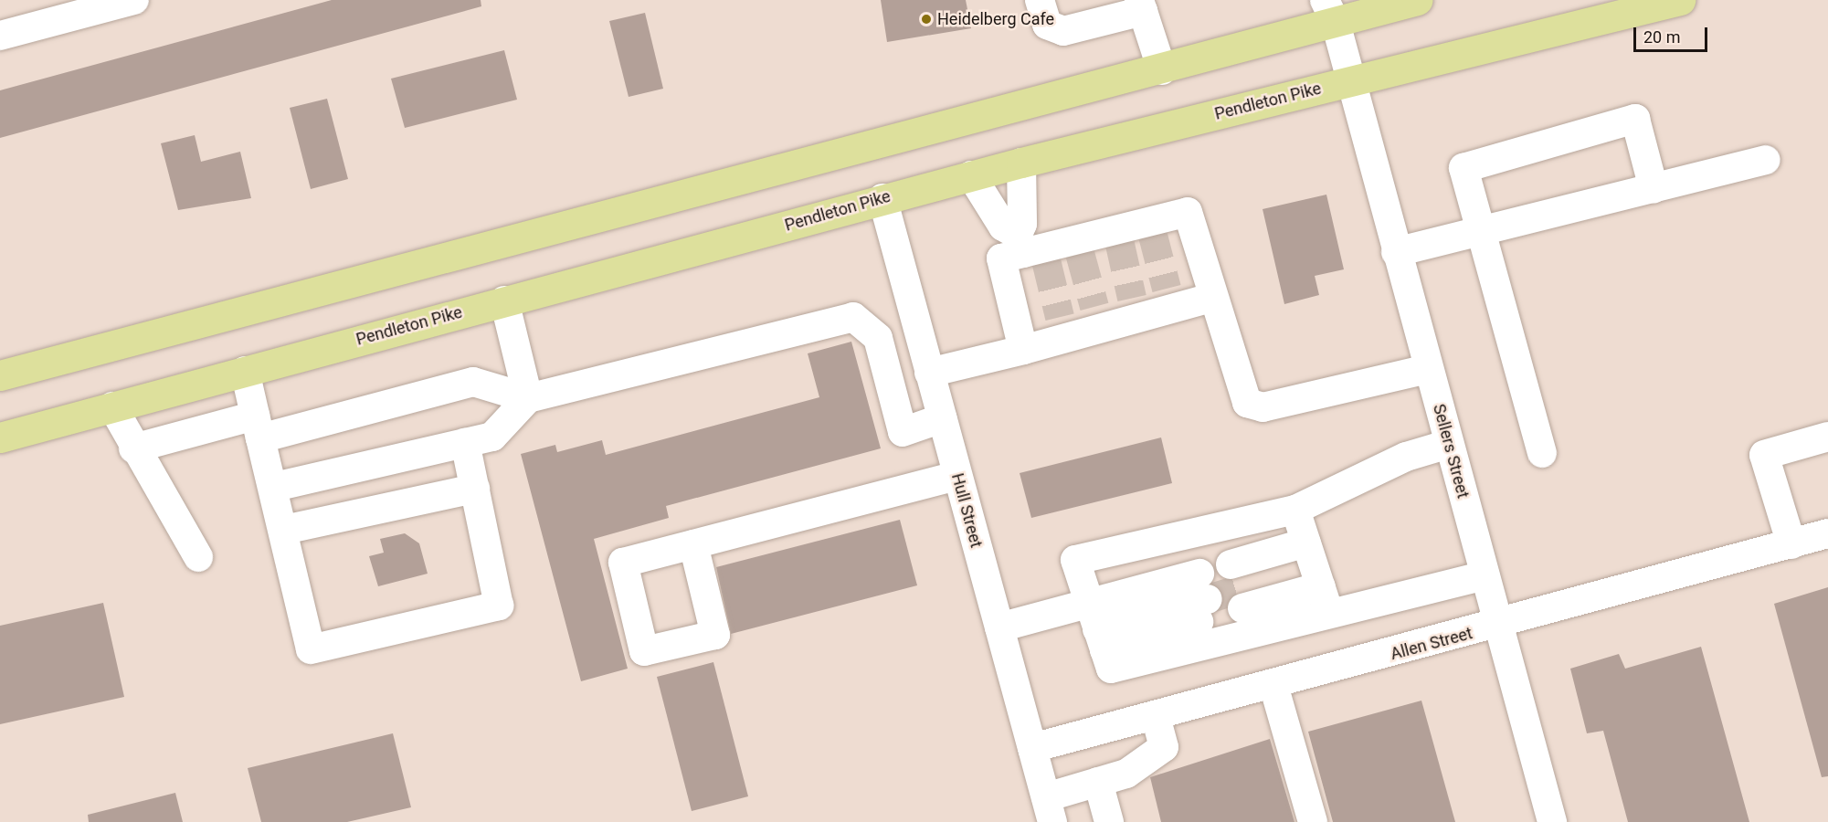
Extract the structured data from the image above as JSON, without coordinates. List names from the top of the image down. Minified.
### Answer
{"streets":{"main road":["Pendleton Pike"],"street":["Sellers Street","Hull Street","Allen Street"]},"crossings":[["Pendleton Pike","Sellers Street"],["Pendleton Pike","Hull Street"],["Sellers Street","Allen Street"],["Hull Street","Allen Street"]],"places":["Heidelberg Cafe"],"scale_bar":"20 m"}
